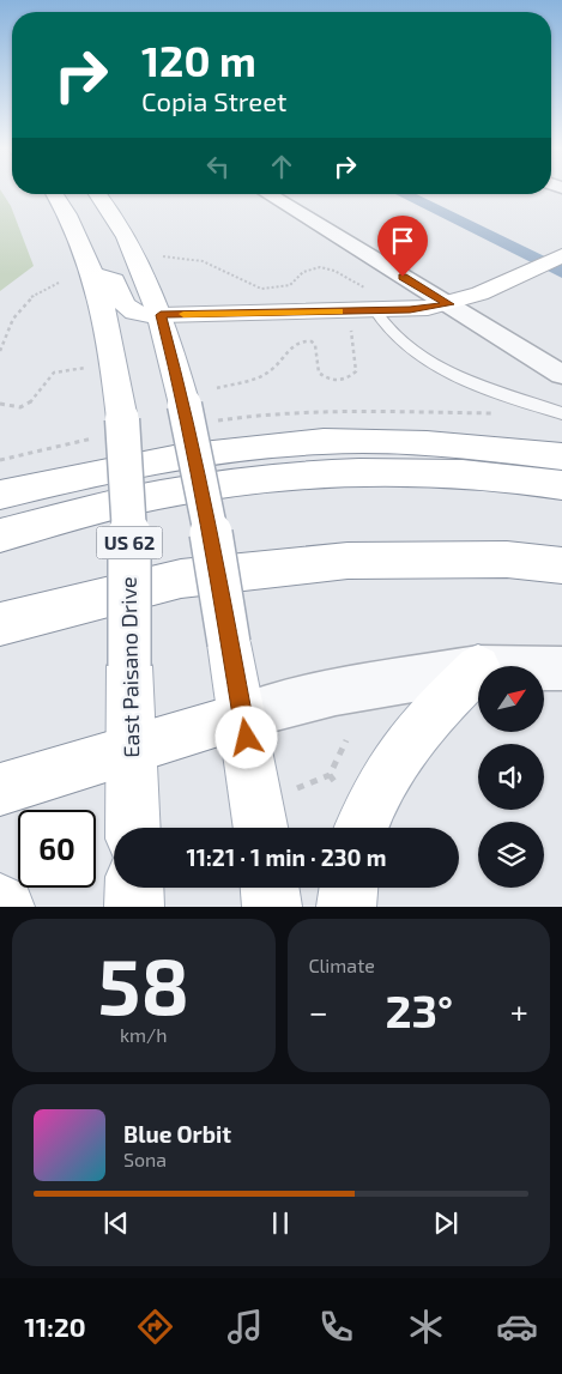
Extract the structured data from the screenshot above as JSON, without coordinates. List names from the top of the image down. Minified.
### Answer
{"streets":{"main road":["US 62","East Paisano Drive"]},"north":"top right","page":{"turn":["120 m","Copia Street"],"limit":"60","trip":"11:21 · 1 min · 230 m","tile":[["58","km/h"],"Climate"],"heat":["−","23°","+"],"song":["Blue Orbit","Sona"],"tabs":"11:20"}}
